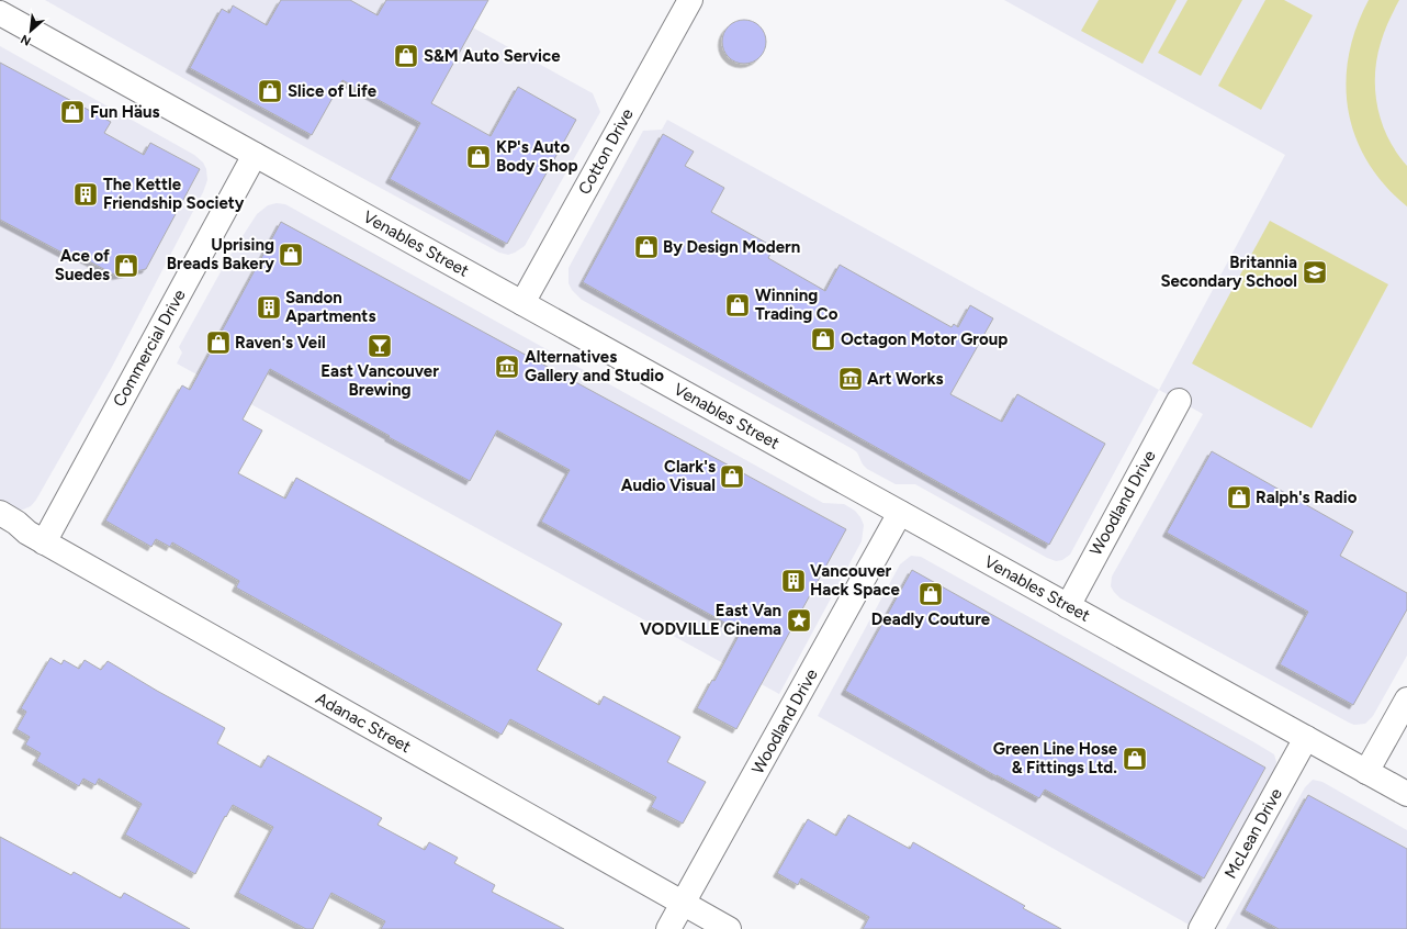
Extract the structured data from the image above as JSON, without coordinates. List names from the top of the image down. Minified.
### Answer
{"streets":{"street":["Cotton Drive","Venables Street","Commercial Drive","Woodland Drive","Adanac Street","McLean Drive"]},"crossings":[["Cotton Drive","Venables Street"],["Venables Street","Commercial Drive"],["Venables Street","Woodland Drive"],["Venables Street","McLean Drive"],["Commercial Drive","Adanac Street"],["Woodland Drive","Adanac Street"]],"places":{"shop":["S&M Auto Service","Slice of Life","Fun Häus","KP's Auto Body Shop","By Design Modern","Uprising Breads Bakery","Ace of Suedes","Winning Trading Co","Octagon Motor Group","Raven's Veil","Clark's Audio Visual","Ralph's Radio","Deadly Couture","Green Line Hose & Fittings Ltd."],"building":["The Kettle Friendship Society","Sandon Apartments","Vancouver Hack Space"],"school or university":["Britannia Secondary School"],"bar":["East Vancouver Brewing"],"museum":["Alternatives Gallery and Studio","Art Works"],"place":["East Van VODVILLE Cinema"]},"north":"bottom left"}
